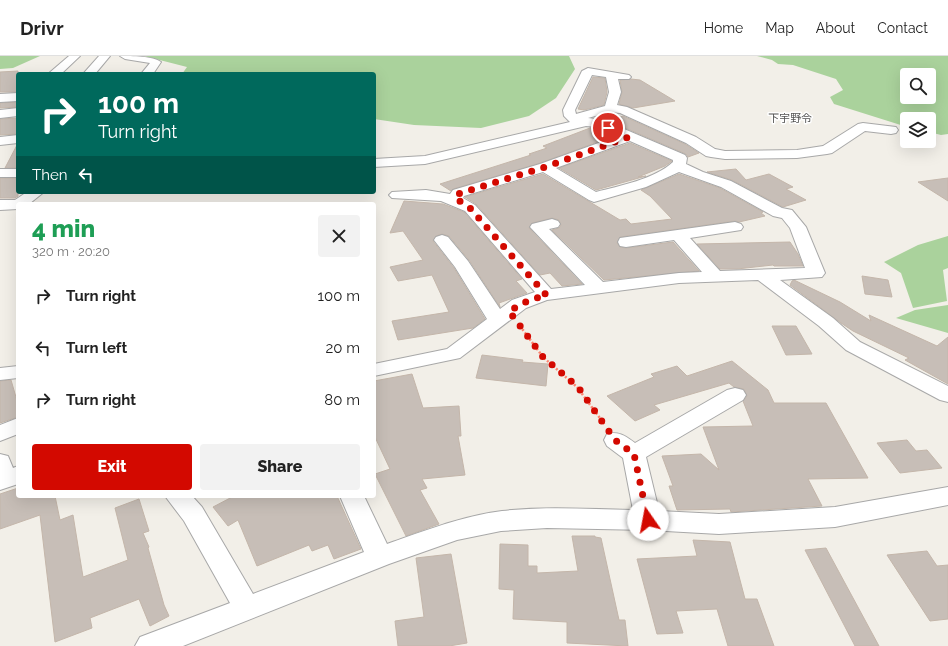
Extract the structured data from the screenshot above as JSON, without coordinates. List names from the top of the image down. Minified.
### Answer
{"districts":["下宇野令"],"page":{"header":"Drivr","nav":["Home","Map","About","Contact"],"turn":["100 m","Turn right"],"then":"Then","heading":["4 min","320 m · 20:20"],"list":[{"name":"Turn right","value":"100 m"},{"name":"Turn left","value":"20 m"},{"name":"Turn right","value":"80 m"}],"buttons":["Exit","Share"]}}
